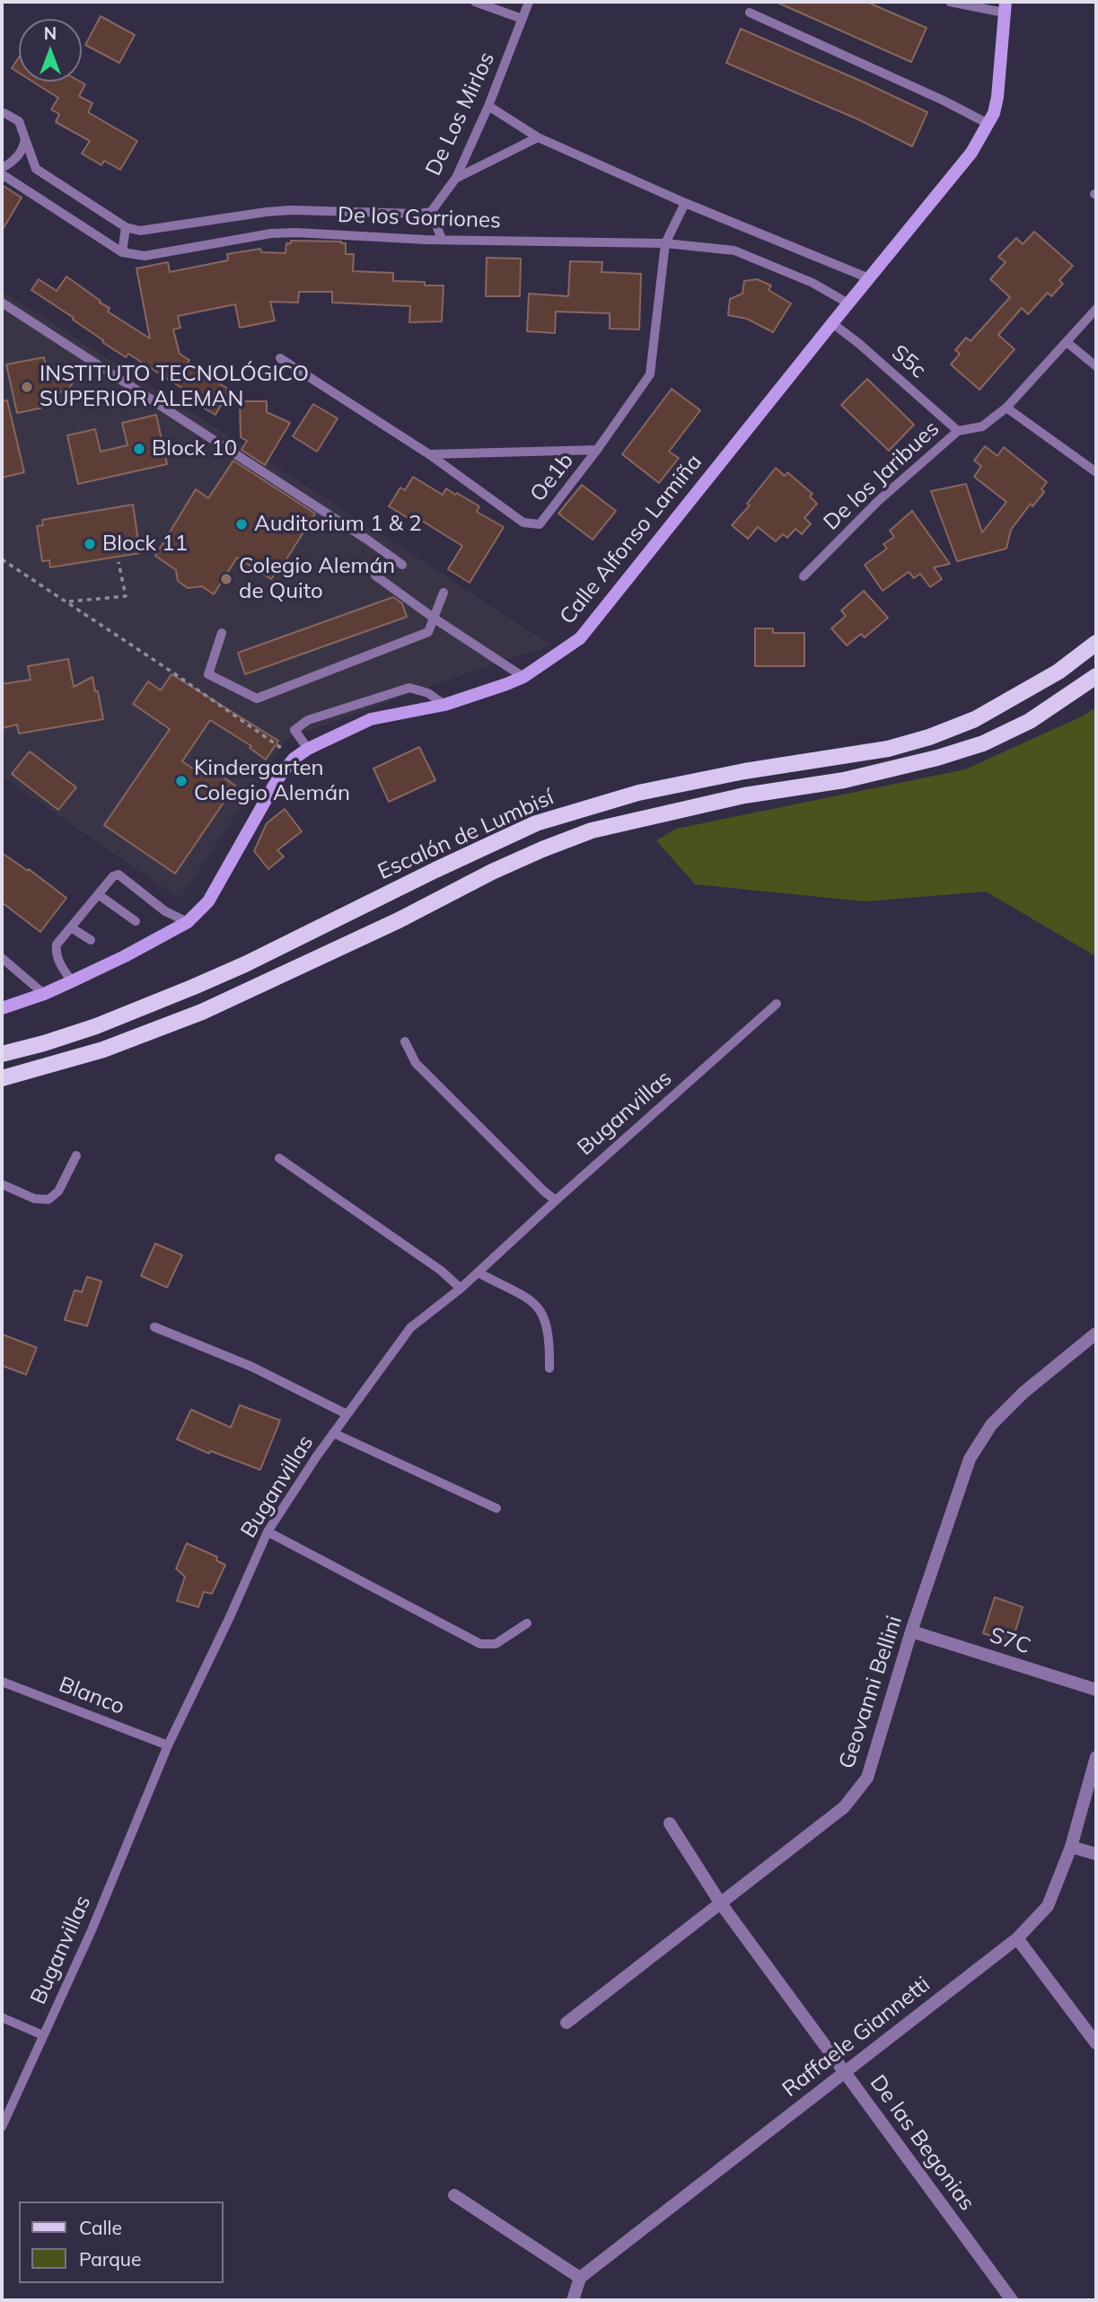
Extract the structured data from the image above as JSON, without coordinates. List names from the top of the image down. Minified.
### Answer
{"streets":{"main road":["Escalón de Lumbisí"],"street":["Calle Alfonso Lamiña","S7C","Geovanni Bellini","Raffaele Giannetti","De las Begonias"],"lane":["De Los Mirlos","De los Gorriones","S5c","De los Jaribues","Oe1b","Buganvillas","Blanco"]},"crossings":[["De Los Mirlos","De los Gorriones"],["De los Gorriones","Oe1b"],["De los Gorriones","Calle Alfonso Lamiña"],["S5c","De los Jaribues"],["S5c","Calle Alfonso Lamiña"],["Buganvillas","Blanco"],["S7C","Geovanni Bellini"],["Geovanni Bellini","De las Begonias"],["Raffaele Giannetti","De las Begonias"]],"places":["INSTITUTO TECNOLÓGICO SUPERIOR ALEMAN","Block 10","Auditorium 1 & 2","Block 11","Colegio Alemán de Quito","Kindergarten Colegio Alemán"],"legend":["Calle","Parque"],"north":"top"}
